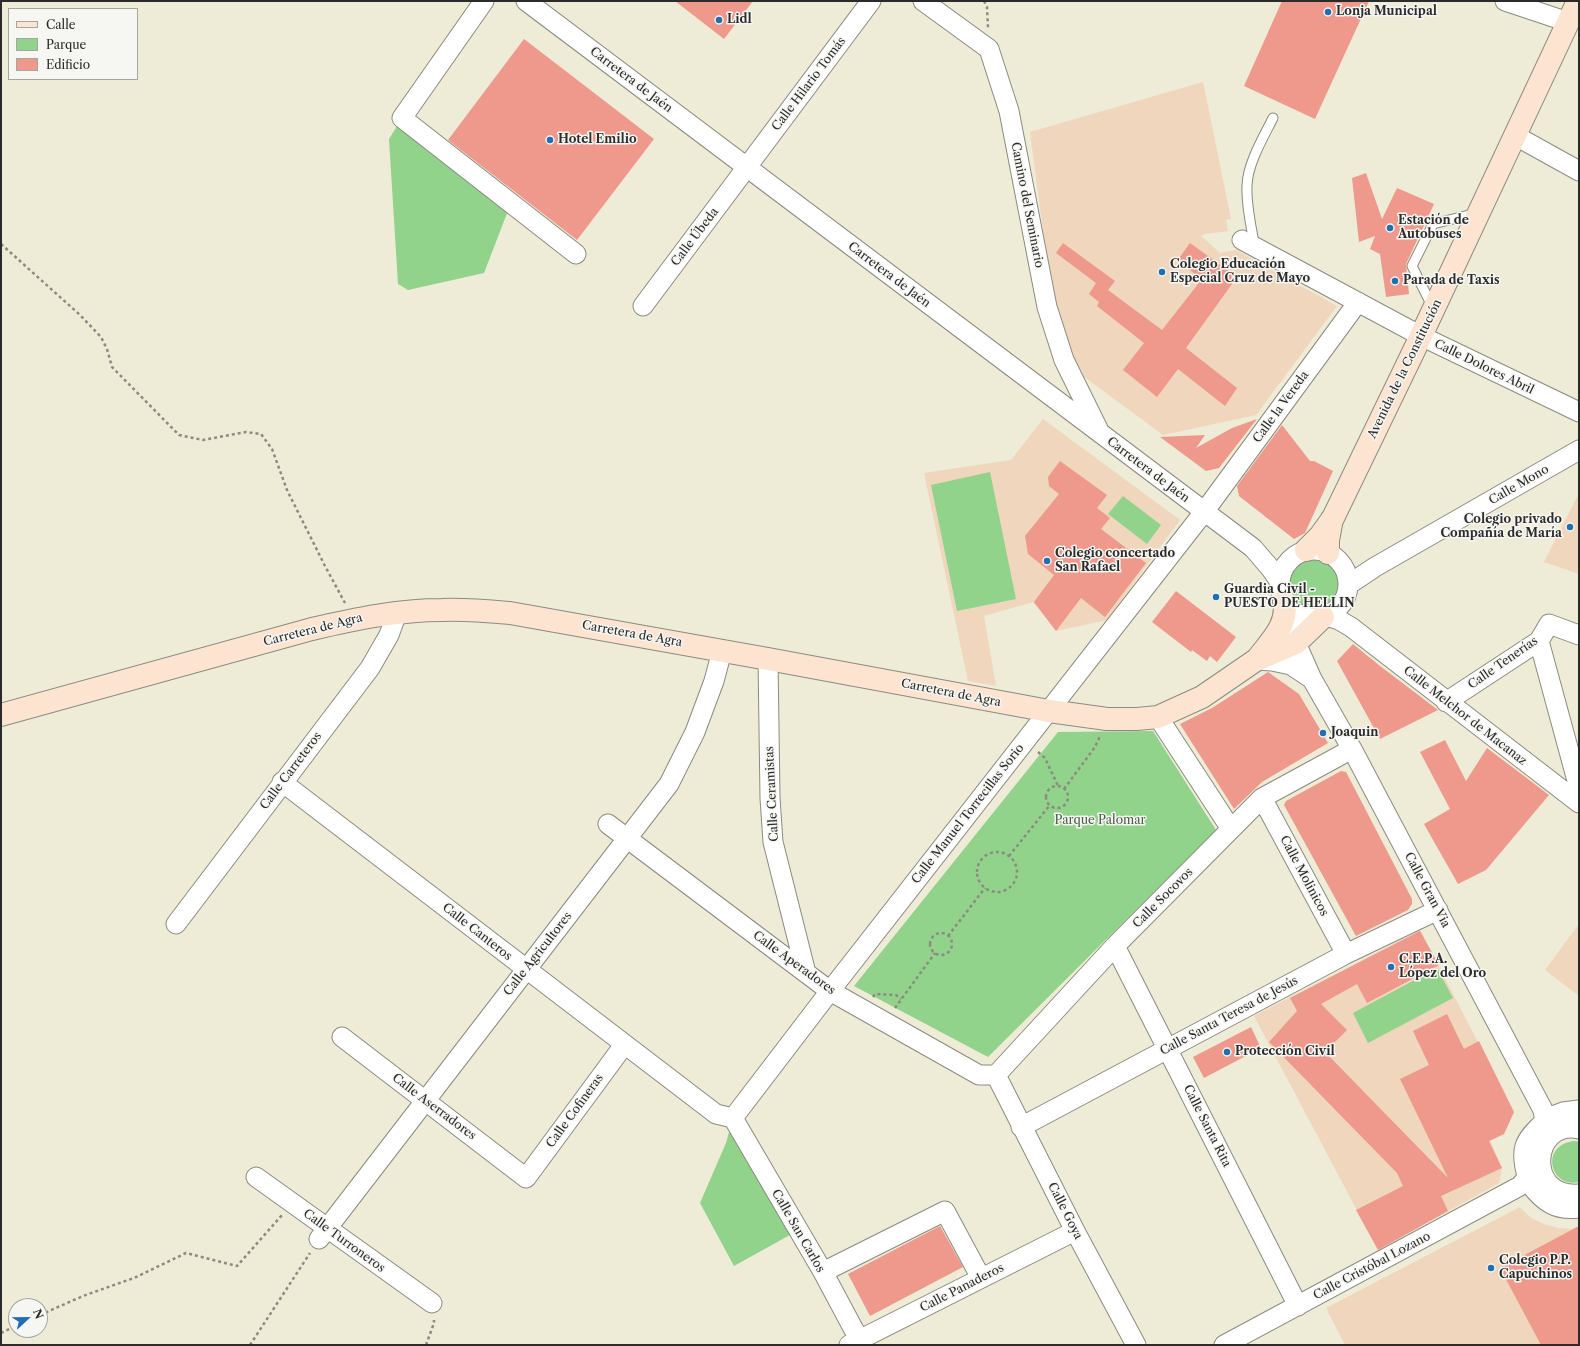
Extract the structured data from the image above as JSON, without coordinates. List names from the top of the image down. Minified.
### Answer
{"streets":{"street":["Carretera de Jaén","Calle Hilario Tomás","Camino del Seminario","Calle Úbeda","Calle Dolores Abril","Avenida de la Constitución","Calle la Vereda","Calle Mono","Carretera de Agra","Calle Tenerías","Calle Melchor de Macanaz","Calle Carreteros","Calle Ceramistas","Calle Manuel Torrecillas Sorio","Calle Molinicos","Calle Gran Via","Calle Socovos","Calle Canteros","Calle Agricultores","Calle Aperadores","Calle Santa Teresa de Jesús","Calle Aserradores","Calle Cofineras","Calle Santa Rita","Calle Goya","Calle San Carlos","Calle Turroneros","Calle Cristóbal Lozano","Calle Panaderos"]},"crossings":[["Carretera de Jaén","Calle Hilario Tomás"],["Carretera de Jaén","Camino del Seminario"],["Carretera de Jaén","Calle Úbeda"],["Carretera de Jaén","Avenida de la Constitución"],["Carretera de Jaén","Calle la Vereda"],["Carretera de Jaén","Calle Mono"],["Carretera de Jaén","Carretera de Agra"],["Carretera de Jaén","Calle Melchor de Macanaz"],["Carretera de Jaén","Calle Manuel Torrecillas Sorio"],["Carretera de Jaén","Calle Gran Via"],["Calle Hilario Tomás","Calle Úbeda"],["Calle Dolores Abril","Avenida de la Constitución"],["Calle Dolores Abril","Calle la Vereda"],["Avenida de la Constitución","Calle Mono"],["Avenida de la Constitución","Carretera de Agra"],["Avenida de la Constitución","Calle Melchor de Macanaz"],["Avenida de la Constitución","Calle Gran Via"],["Calle la Vereda","Calle Manuel Torrecillas Sorio"],["Calle Mono","Carretera de Agra"],["Calle Mono","Calle Melchor de Macanaz"],["Calle Mono","Calle Gran Via"],["Carretera de Agra","Calle Melchor de Macanaz"],["Carretera de Agra","Calle Carreteros"],["Carretera de Agra","Calle Ceramistas"],["Carretera de Agra","Calle Manuel Torrecillas Sorio"],["Carretera de Agra","Calle Gran Via"],["Carretera de Agra","Calle Agricultores"],["Calle Tenerías","Calle Melchor de Macanaz"],["Calle Melchor de Macanaz","Calle Gran Via"],["Calle Carreteros","Calle Canteros"],["Calle Ceramistas","Calle Aperadores"],["Calle Manuel Torrecillas Sorio","Calle Canteros"],["Calle Manuel Torrecillas Sorio","Calle Aperadores"],["Calle Manuel Torrecillas Sorio","Calle San Carlos"],["Calle Molinicos","Calle Socovos"],["Calle Molinicos","Calle Santa Teresa de Jesús"],["Calle Gran Via","Calle Socovos"],["Calle Gran Via","Calle Santa Teresa de Jesús"],["Calle Socovos","Calle Aperadores"],["Calle Socovos","Calle Santa Rita"],["Calle Socovos","Calle Goya"],["Calle Canteros","Calle Agricultores"],["Calle Canteros","Calle Cofineras"],["Calle Canteros","Calle San Carlos"],["Calle Agricultores","Calle Aperadores"],["Calle Agricultores","Calle Aserradores"],["Calle Agricultores","Calle Turroneros"],["Calle Aperadores","Calle Goya"],["Calle Santa Teresa de Jesús","Calle Santa Rita"],["Calle Santa Teresa de Jesús","Calle Goya"],["Calle Aserradores","Calle Cofineras"],["Calle Santa Rita","Calle Cristóbal Lozano"],["Calle Goya","Calle Panaderos"],["Calle San Carlos","Calle Panaderos"]],"parks":["Parque Palomar"],"places":["Lonja Municipal","Lidl","Hotel Emilio","Estación de Autobuses","Colegio Educación Especial Cruz de Mayo","Parada de Taxis","Colegio privado Compañía de María","Colegio concertado San Rafael","Guardia Civil - PUESTO DE HELLIN","Joaquin","C.E.P.A. López del Oro","Protección Civil","Colegio P.P. Capuchinos"],"legend":["Calle","Parque","Edificio"],"north":"right"}
